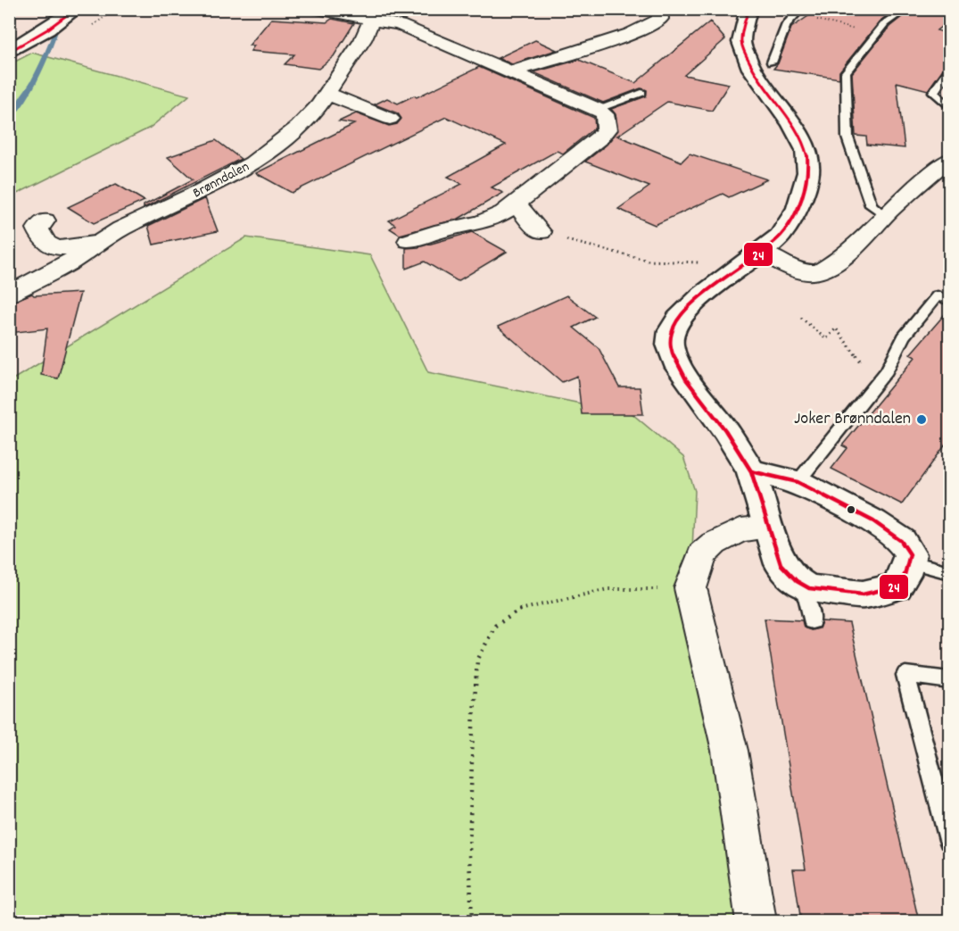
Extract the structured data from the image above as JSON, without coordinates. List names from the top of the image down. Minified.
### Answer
{"streets":{"street":["Brønndalen"]},"places":["Joker Brønndalen"],"lines":["transit line 24"]}
